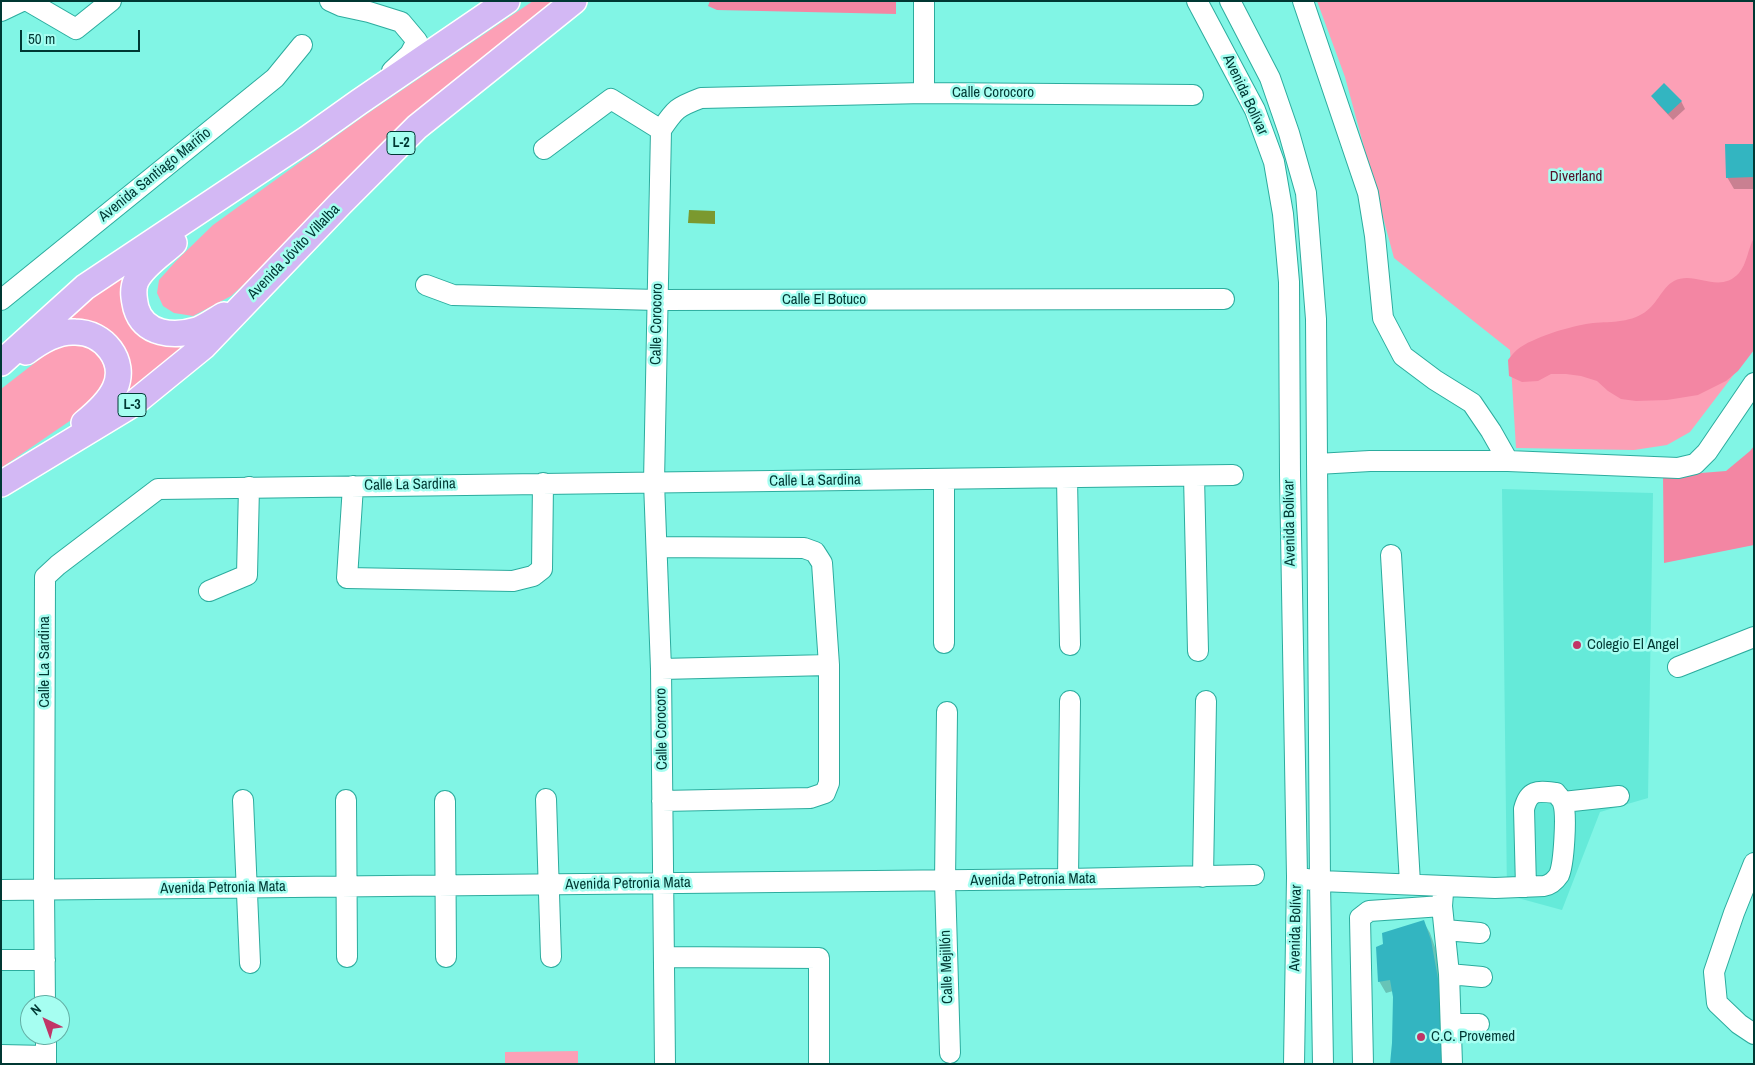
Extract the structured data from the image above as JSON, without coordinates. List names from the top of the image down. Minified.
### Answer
{"streets":{"main road":["L-2","Avenida Jóvito Villalba","L-3"],"street":["Calle Corocoro","Avenida Bolívar","Avenida Santiago Mariño","Calle El Botuco","Calle La Sardina","Avenida Petronia Mata","Calle Mejillón"]},"crossings":[["Calle Corocoro","Calle El Botuco"],["Calle Corocoro","Calle La Sardina"],["Calle Corocoro","Avenida Petronia Mata"],["Calle La Sardina","Avenida Petronia Mata"],["Avenida Petronia Mata","Calle Mejillón"]],"parks":["Diverland"],"places":["Colegio El Angel","C.C. Provemed"],"scale_bar":"50 m","north":"top left"}
